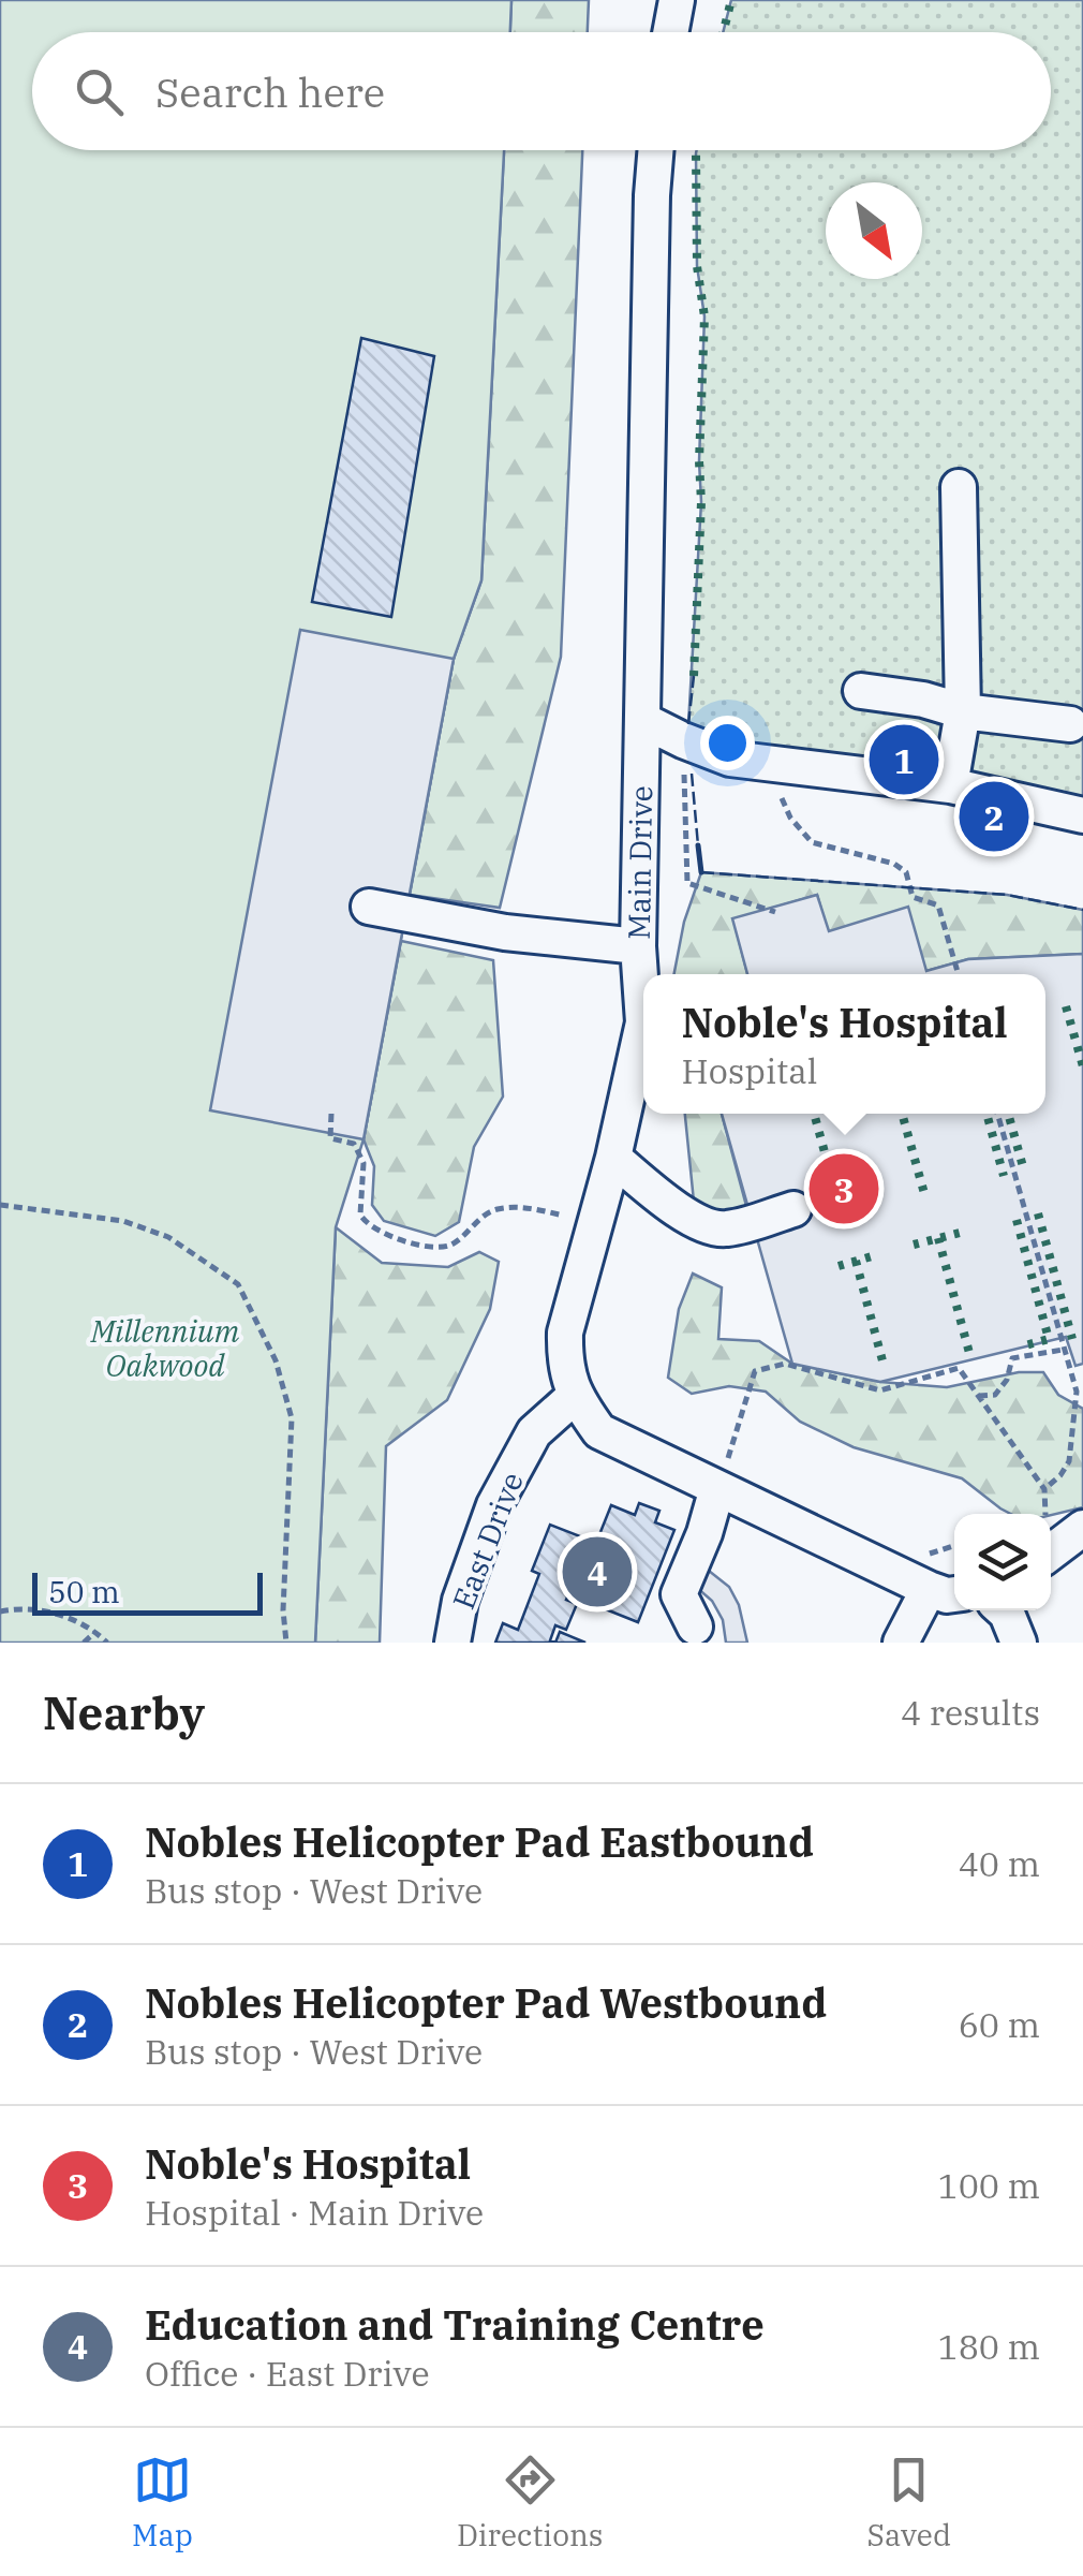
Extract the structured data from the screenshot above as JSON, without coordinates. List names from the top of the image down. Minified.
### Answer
{"streets":{"street":["Main Drive","East Drive"]},"crossings":[["Main Drive","East Drive"]],"parks":["Millennium Oakwood"],"scale_bar":"50 m","north":"bottom right","page":{"search":"Search here","pins":["1","2","3","4"],"popup":["Noble's Hospital","Hospital"],"scale":"50 m","heading":["Nearby","4 results"],"list":[{"mark":"1","name":"Nobles Helicopter Pad Eastbound","note":"Bus stop · West Drive","value":"40 m"},{"mark":"2","name":"Nobles Helicopter Pad Westbound","note":"Bus stop · West Drive","value":"60 m"},{"mark":"3","name":"Noble's Hospital","note":"Hospital · Main Drive","value":"100 m"},{"mark":"4","name":"Education and Training Centre","note":"Office · East Drive","value":"180 m"}],"nav":["Map","Directions","Saved"]}}
